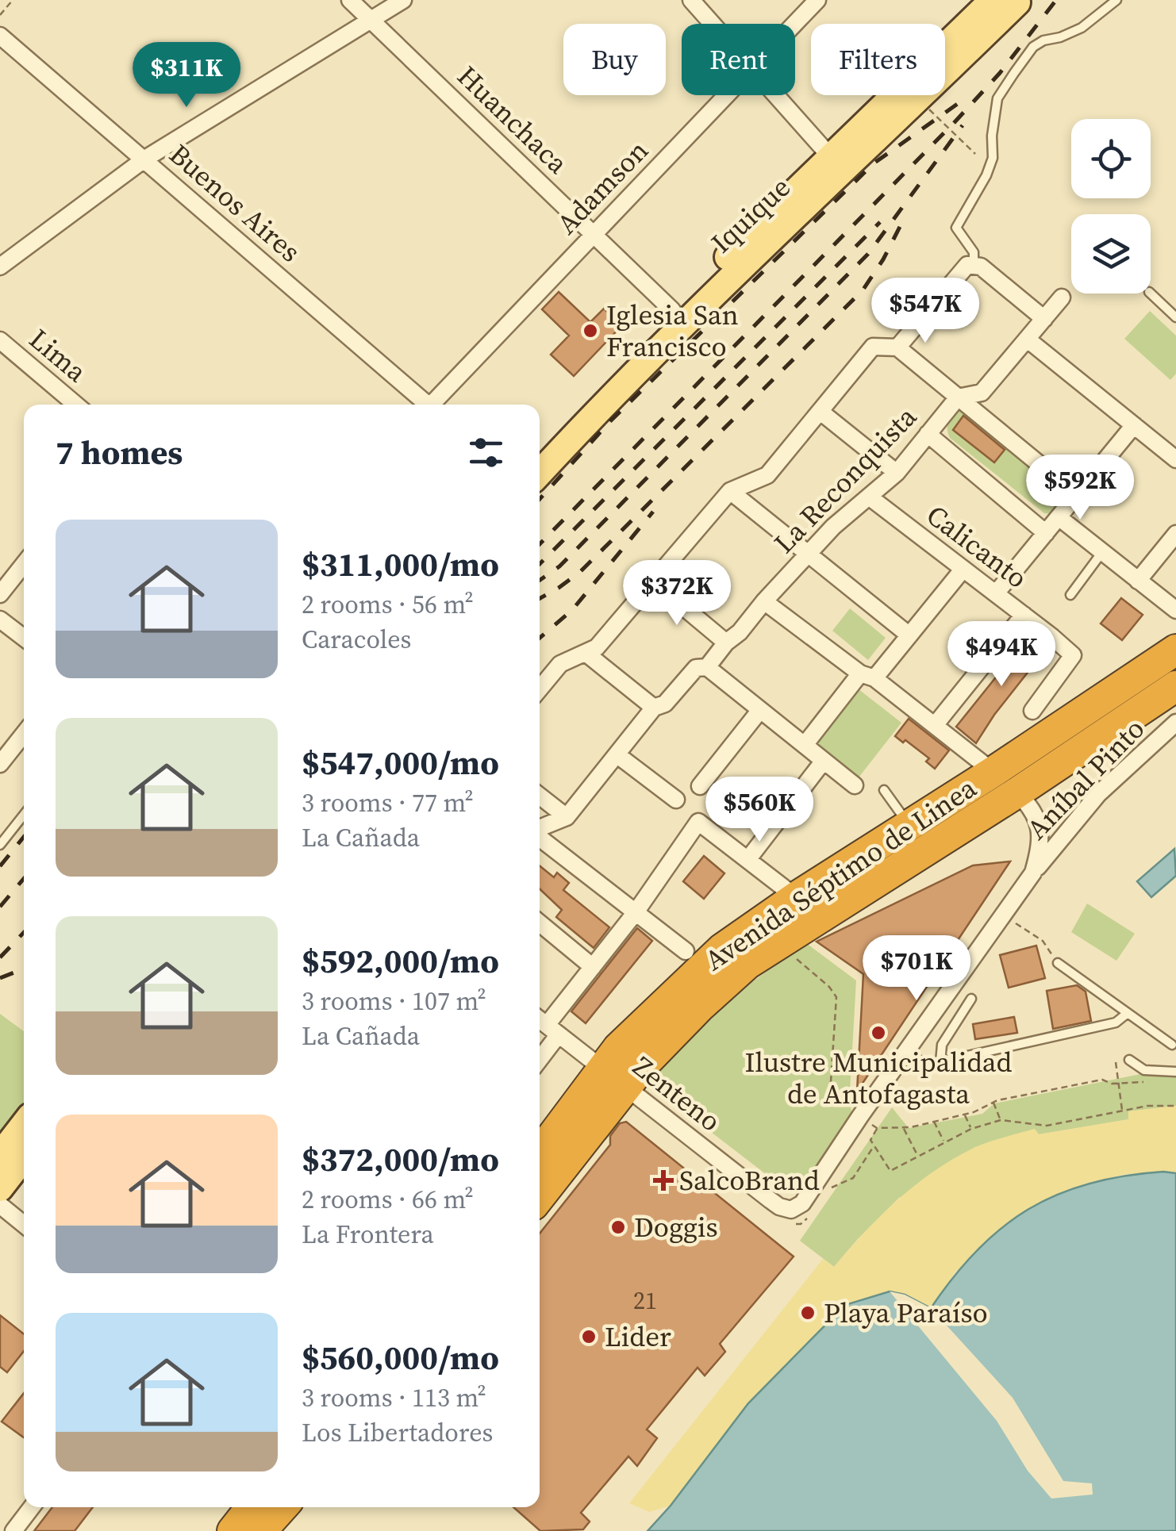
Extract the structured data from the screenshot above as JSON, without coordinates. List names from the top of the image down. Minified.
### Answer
{"streets":{"highway":["Avenida Séptimo de Linea"],"main road":["Iquique"],"street":["Huanchaca","Adamson","Buenos Aires","Lima","La Reconquista","Calicanto","Aníbal Pinto","Zenteno"]},"crossings":[["Huanchaca","Adamson"],["Huanchaca","Iquique"],["La Reconquista","Calicanto"],["La Reconquista","Aníbal Pinto"],["Aníbal Pinto","Avenida Séptimo de Linea"],["Aníbal Pinto","Zenteno"],["Avenida Séptimo de Linea","Zenteno"]],"places":{"other":["Iglesia San Francisco","Ilustre Municipalidad de Antofagasta","Doggis","Playa Paraíso","Lider"],"health":["SalcoBrand"]},"house_numbers":["21"],"page":{"chip":["Buy","Rent","Filters"],"price":["$311K","$547K","$592K","$372K","$494K","$560K","$701K"],"heading":"7 homes","list":[{"name":"$311,000/mo","note":"2 rooms · 56 m² · Caracoles"},{"name":"$547,000/mo","note":"3 rooms · 77 m² · La Cañada"},{"name":"$592,000/mo","note":"3 rooms · 107 m² · La Cañada"},{"name":"$372,000/mo","note":"2 rooms · 66 m² · La Frontera"},{"name":"$560,000/mo","note":"3 rooms · 113 m² · Los Libertadores"}]}}
